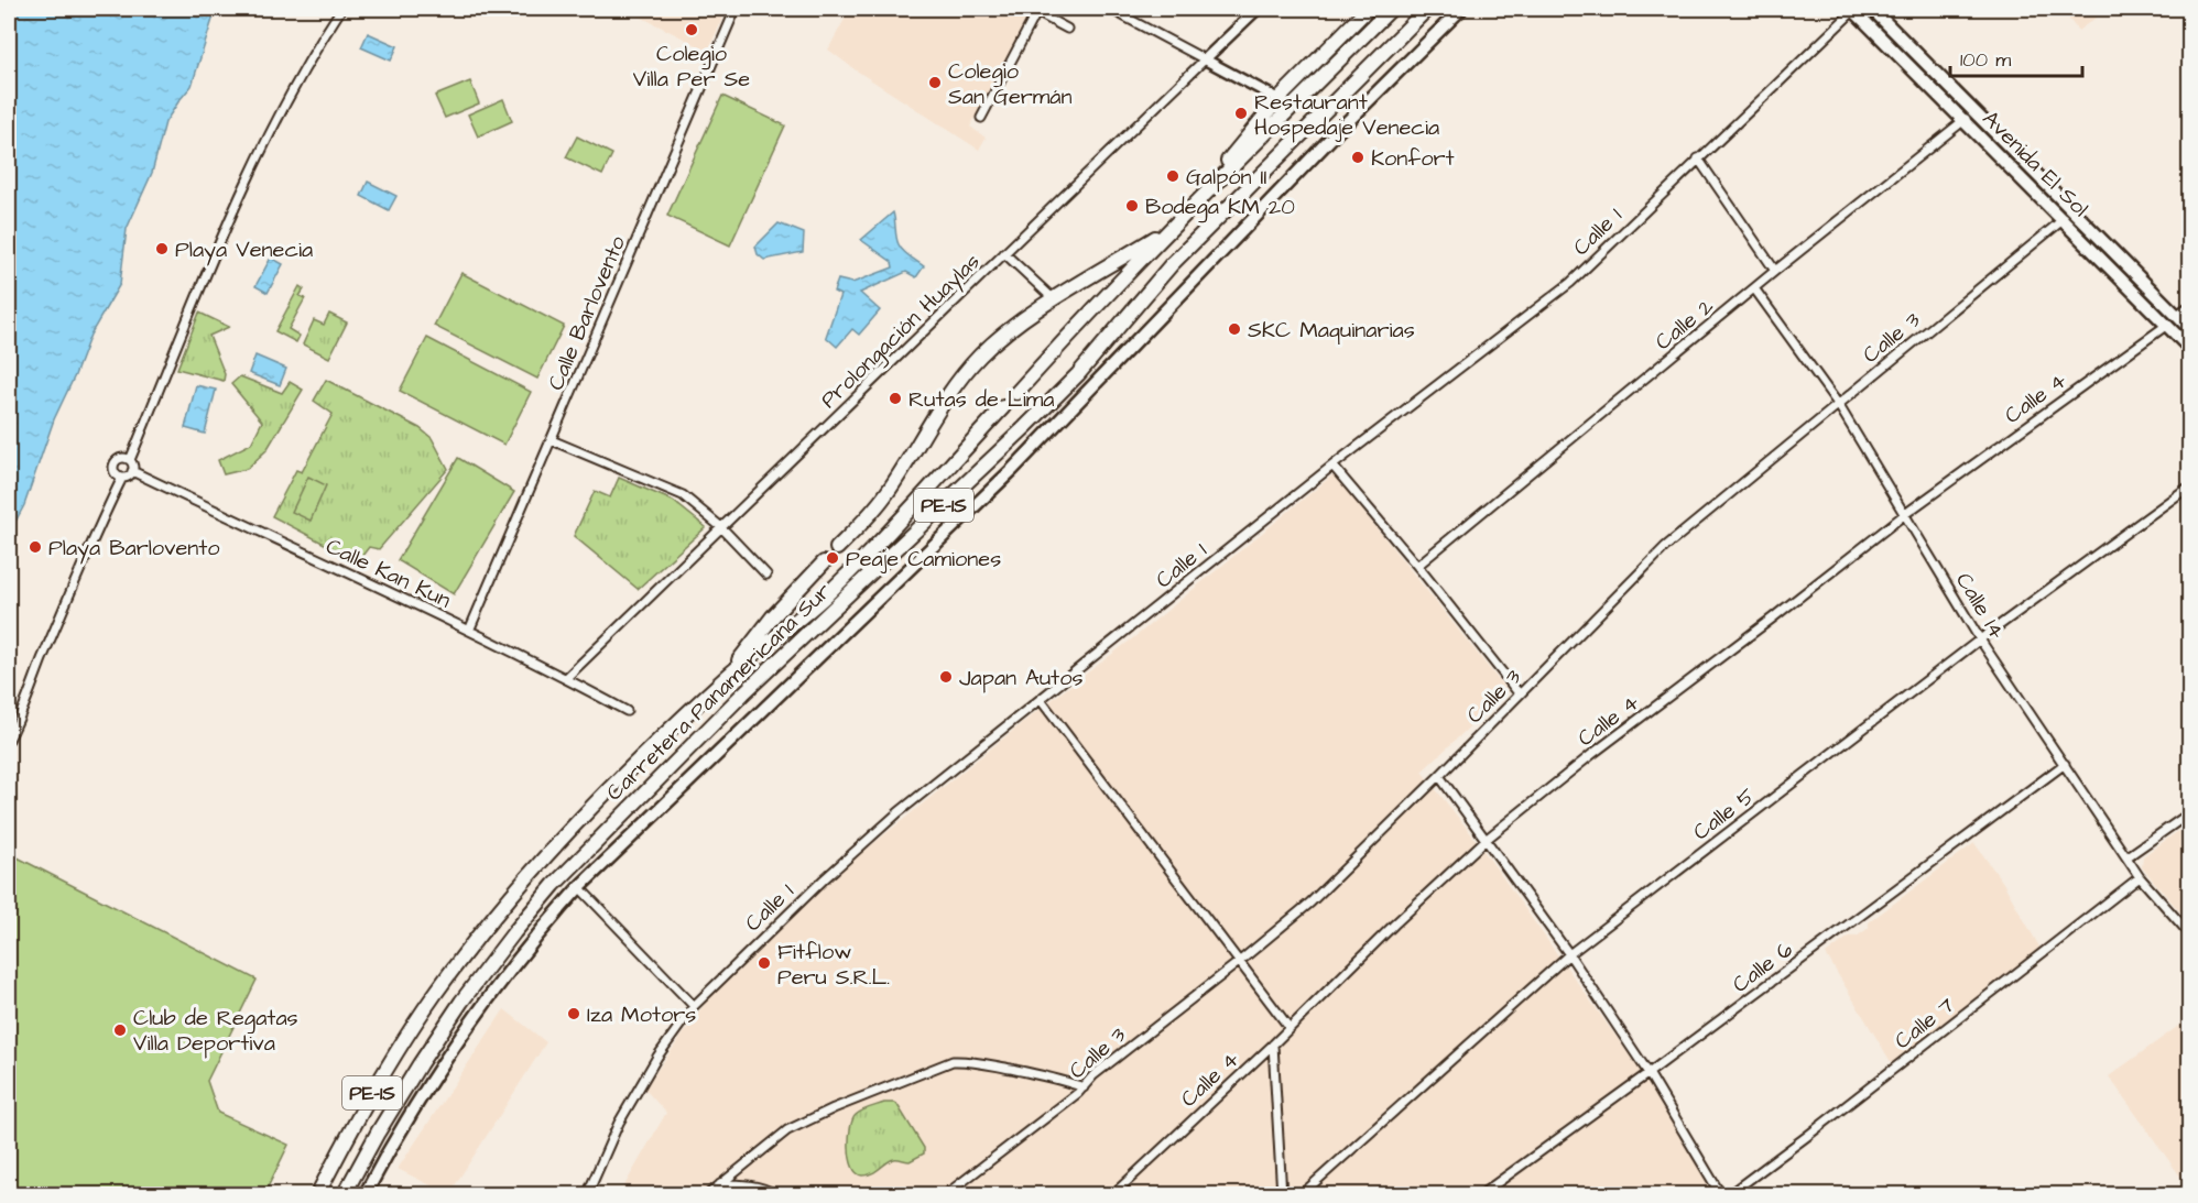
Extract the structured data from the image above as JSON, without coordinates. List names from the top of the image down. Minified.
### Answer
{"streets":{"highway":["PE-1S","Carretera Panamericana Sur"],"main road":["Avenida El Sol"],"street":["Calle 1","Calle Barlovento","Calle 2","Prolongación Huaylas","Calle 3","Calle 4","Calle Kan Kun","Calle 14","Calle 5","Calle 6","Calle 7"]},"crossings":[["Avenida El Sol","Calle 1"],["Avenida El Sol","Calle 2"],["Avenida El Sol","Calle 3"],["Avenida El Sol","Calle 4"],["Calle Barlovento","Calle Kan Kun"],["Calle 2","Calle 14"],["Prolongación Huaylas","Calle Kan Kun"],["Calle 3","Calle 14"],["Calle 4","Calle 14"],["Calle 14","Calle 5"],["Calle 14","Calle 6"],["Calle 14","Calle 7"]],"places":["Colegio Villa Per Se","Colegio San Germán","Restaurant Hospedaje Venecia","Konfort","Galpón II","Bodega KM 20","Playa Venecia","SKC Maquinarias","Rutas de Lima","Playa Barlovento","Peaje Camiones","Japan Autos","Fitflow Peru S.R.L.","Iza Motors","Club de Regatas Villa Deportiva"],"scale_bar":"100 m"}
